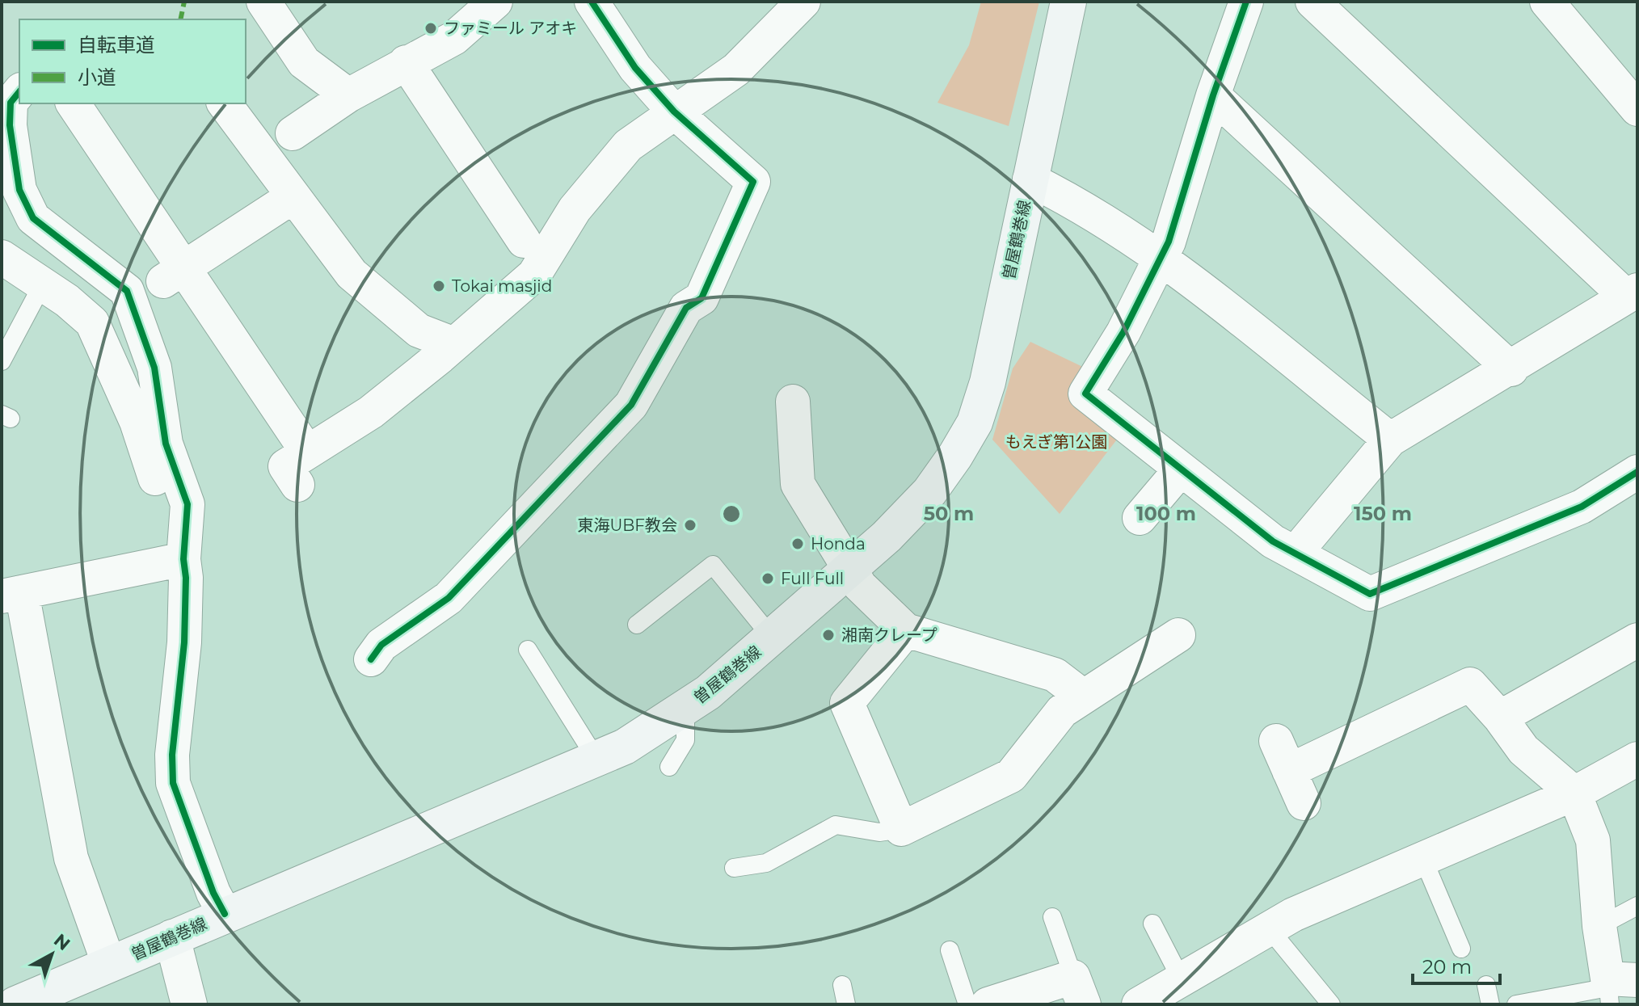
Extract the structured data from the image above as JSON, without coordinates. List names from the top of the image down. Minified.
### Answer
{"streets":{"main road":["曽屋鶴巻線"]},"parks":["もえぎ第1公園"],"places":["ファミール アオキ","Tokai masjid","東海UBF教会","Honda","Full Full","湘南クレープ"],"legend":["自転車道","小道"],"scale_bar":"20 m","north":"top right","rings":["50 m","100 m","150 m"]}
